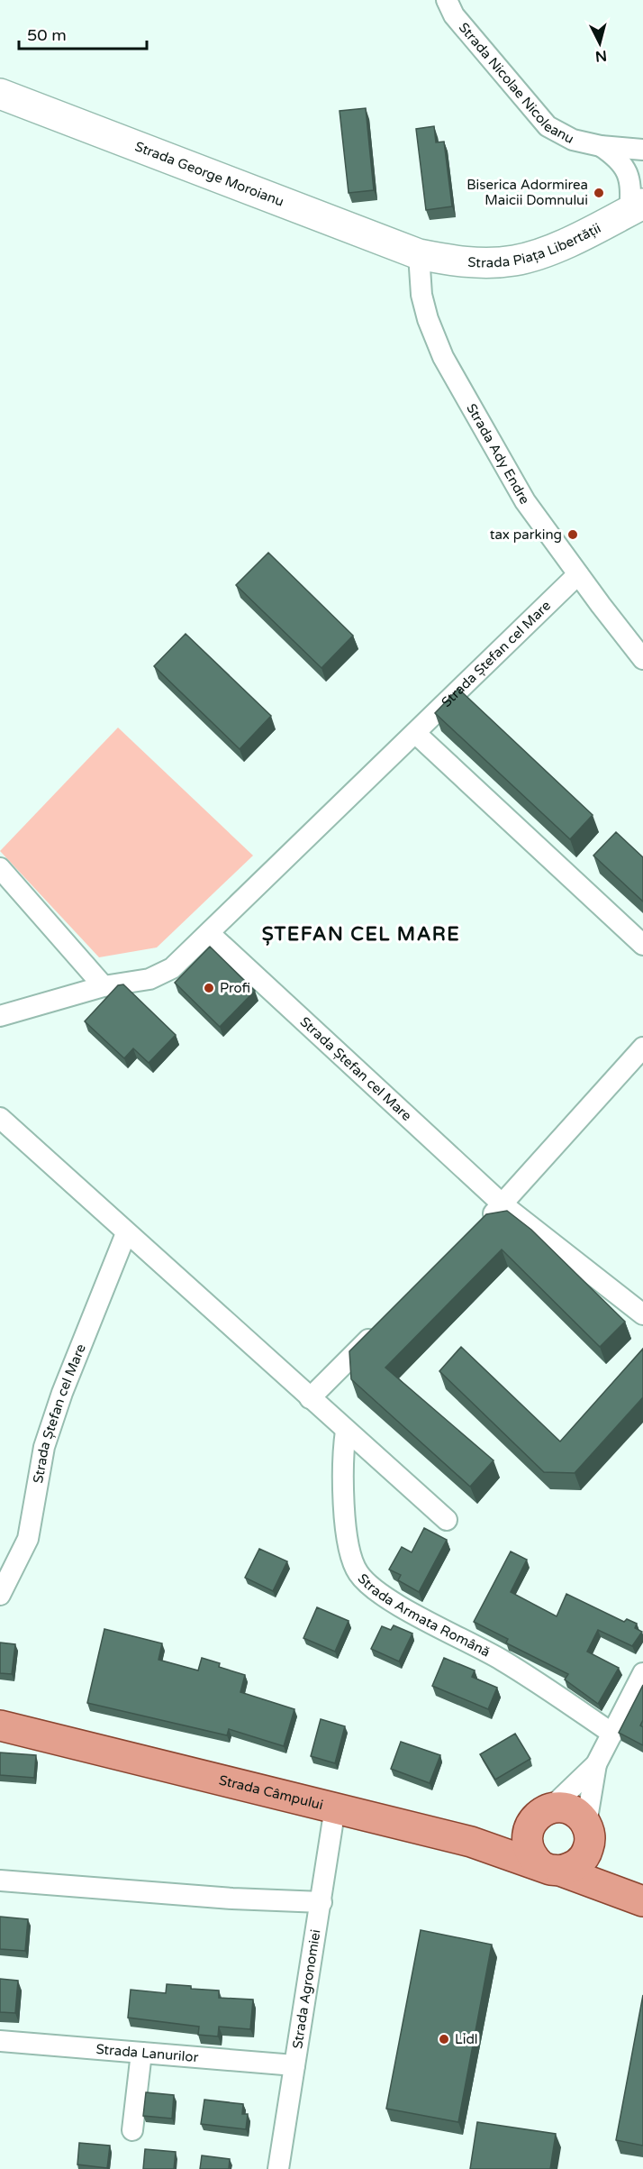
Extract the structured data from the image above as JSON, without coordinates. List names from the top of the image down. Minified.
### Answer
{"streets":{"main road":["Strada George Moroianu","Strada Piața Libertății","Strada Câmpului"],"street":["Strada Nicolae Nicoleanu","Strada Ady Endre","Strada Ștefan cel Mare","Strada Armata Română","Strada Agronomiei","Strada Lanurilor"]},"crossings":[["Strada Nicolae Nicoleanu","Strada Piața Libertății"],["Strada George Moroianu","Strada Piața Libertății"],["Strada George Moroianu","Strada Ady Endre"],["Strada Piața Libertății","Strada Ady Endre"],["Strada Ady Endre","Strada Ștefan cel Mare"],["Strada Câmpului","Strada Agronomiei"],["Strada Agronomiei","Strada Lanurilor"]],"districts":["ȘTEFAN CEL MARE"],"places":["Biserica Adormirea Maicii Domnului","tax parking","Profi","Lidl"],"scale_bar":"50 m","north":"bottom"}
